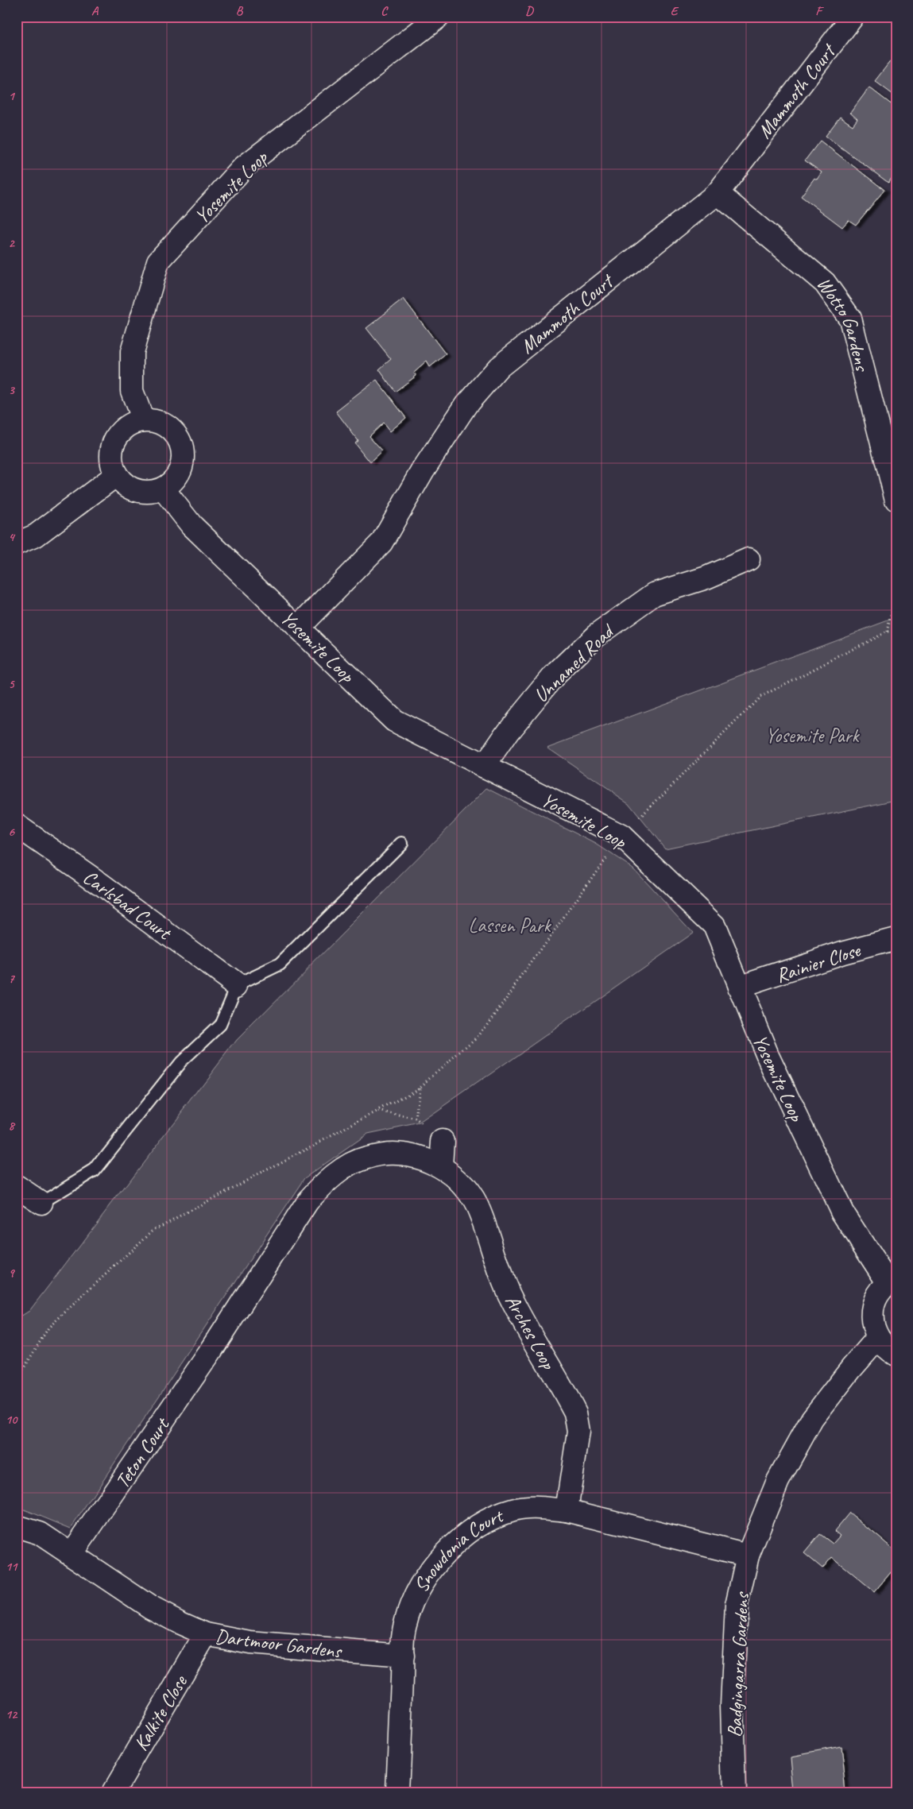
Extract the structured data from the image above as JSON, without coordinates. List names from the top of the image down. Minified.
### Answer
{"streets":{"street":["Mammoth Court","Yosemite Loop","Wotto Gardens","Unnamed Road","Carlsbad Court","Rainier Close","Arches Loop","Teton Court","Snowdonia Court","Dartmoor Gardens","Badgingarra Gardens","Kalkite Close"]},"crossings":[["Mammoth Court","Yosemite Loop"],["Mammoth Court","Wotto Gardens"],["Yosemite Loop","Unnamed Road"],["Yosemite Loop","Rainier Close"],["Arches Loop","Teton Court"],["Arches Loop","Snowdonia Court"],["Teton Court","Dartmoor Gardens"],["Snowdonia Court","Dartmoor Gardens"],["Snowdonia Court","Badgingarra Gardens"],["Dartmoor Gardens","Kalkite Close"]],"parks":["Yosemite Park","Lassen Park"],"grid":{"columns":["A","B","C","D","E","F"],"rows":["1","2","3","4","5","6","7","8","9","10","11","12"]}}
